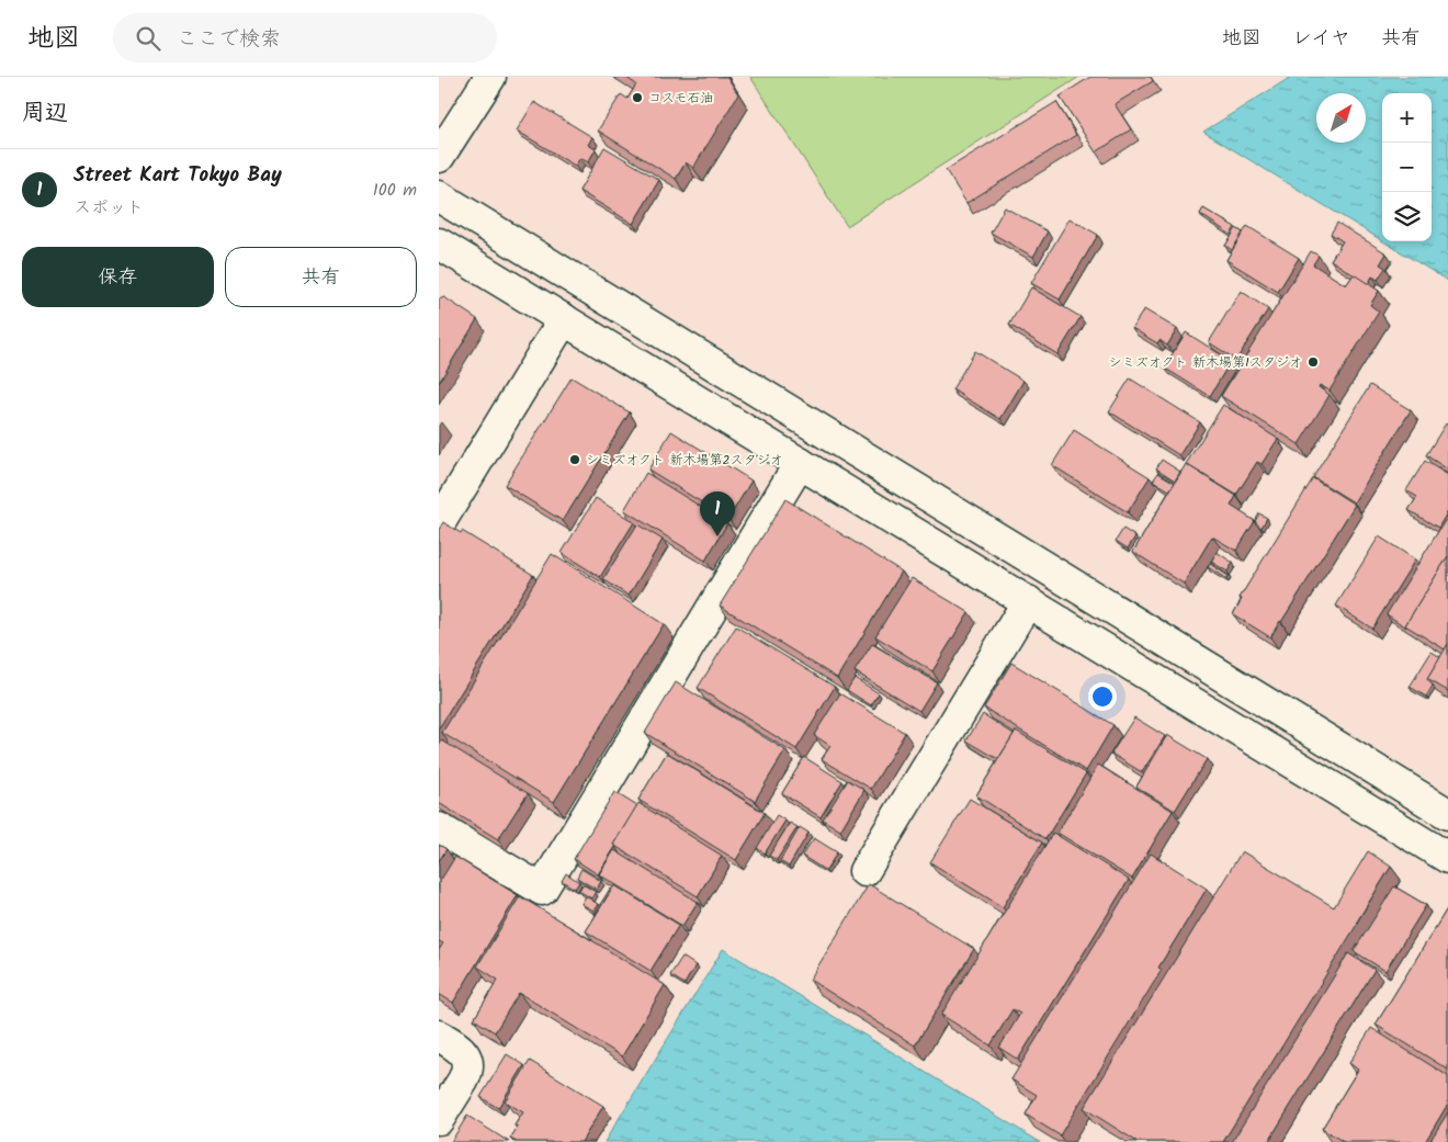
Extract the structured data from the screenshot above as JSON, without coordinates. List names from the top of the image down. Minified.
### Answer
{"places":["コスモ石油","シミズオクト 新木場第1スタジオ","シミズオクト 新木場第2スタジオ"],"north":"top right","page":{"header":"地図","search":"ここで検索","nav":["地図","レイヤ","共有"],"heading":"周辺","map_buttons":["+","−"],"list":[{"mark":"1","name":"Street Kart Tokyo Bay","note":"スポット","value":"100 m"}],"buttons":["保存","共有"],"pins":"1"}}
